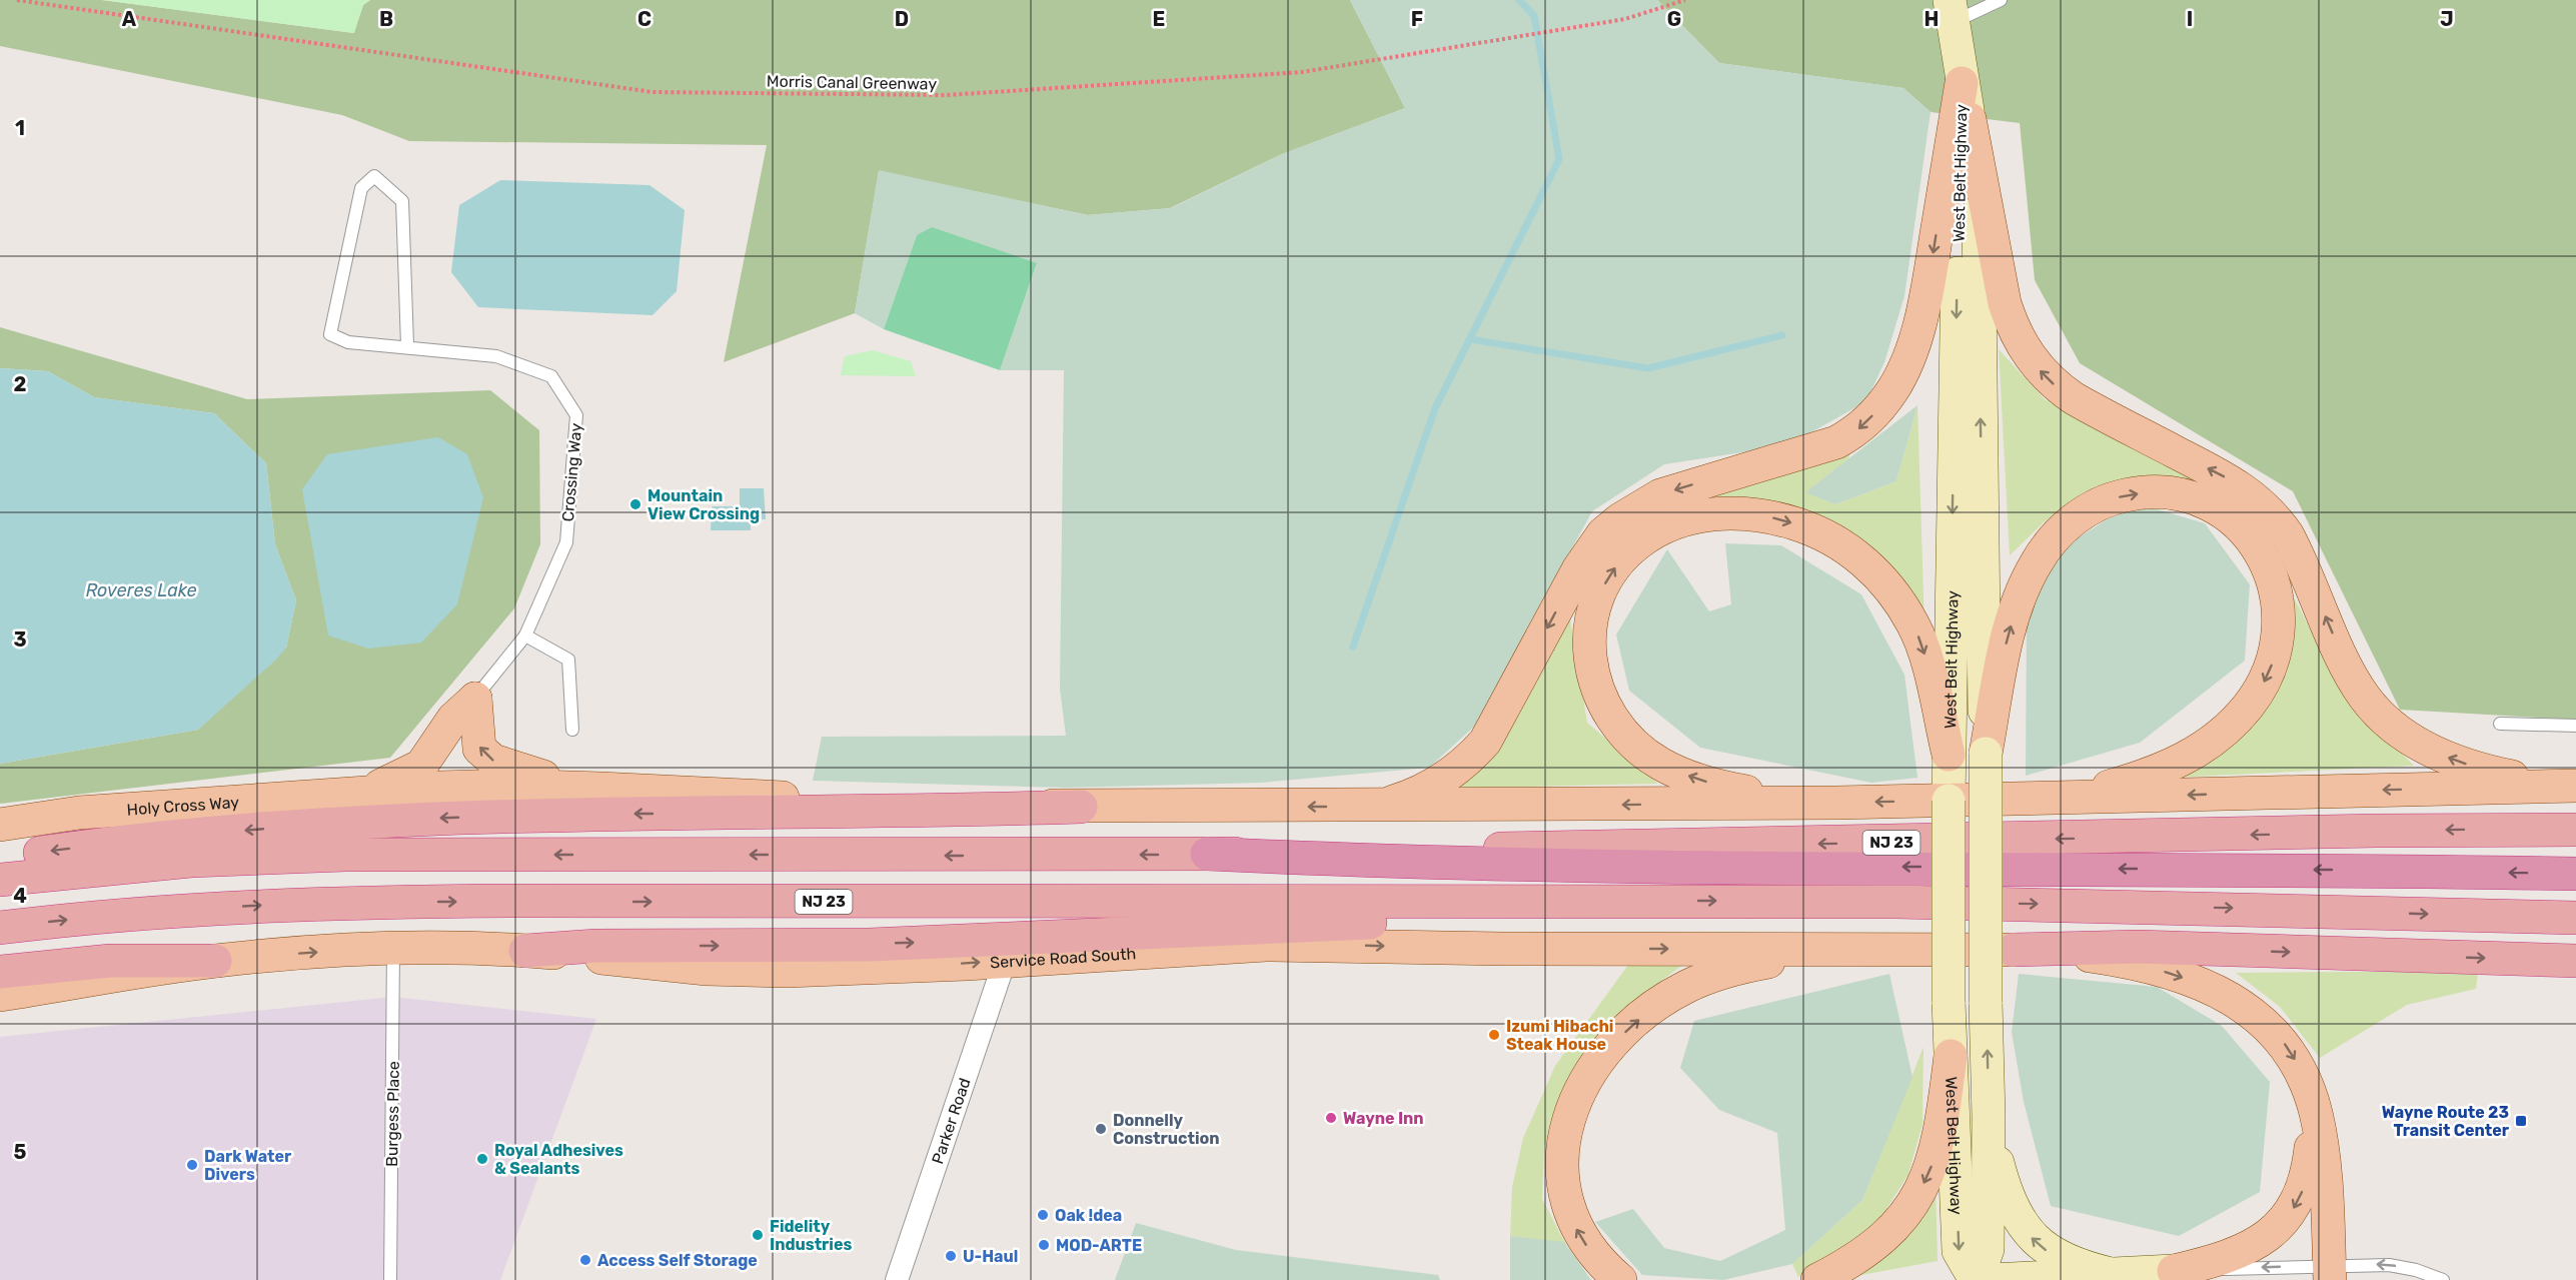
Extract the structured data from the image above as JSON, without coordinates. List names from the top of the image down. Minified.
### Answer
{"streets":{"highway":["NJ 23"],"main road":["West Belt Highway","Holy Cross Way","Service Road South"],"street":["Parker Road"],"lane":["Crossing Way","Burgess Place"],"path":["Morris Canal Greenway"]},"crossings":[["Service Road South","Burgess Place"],["Service Road South","Parker Road"]],"water":["Roveres Lake"],"places":{"other":["Mountain View Crossing","Izumi Hibachi Steak House","Wayne Inn","Donnelly Construction","Royal Adhesives & Sealants","Dark Water Divers","Oak !dea","Fidelity Industries","MOD-ARTE","U-Haul","Access Self Storage"],"transit":["Wayne Route 23 Transit Center"]},"grid":{"columns":["A","B","C","D","E","F","G","H","I","J"],"rows":["1","2","3","4","5"]}}
